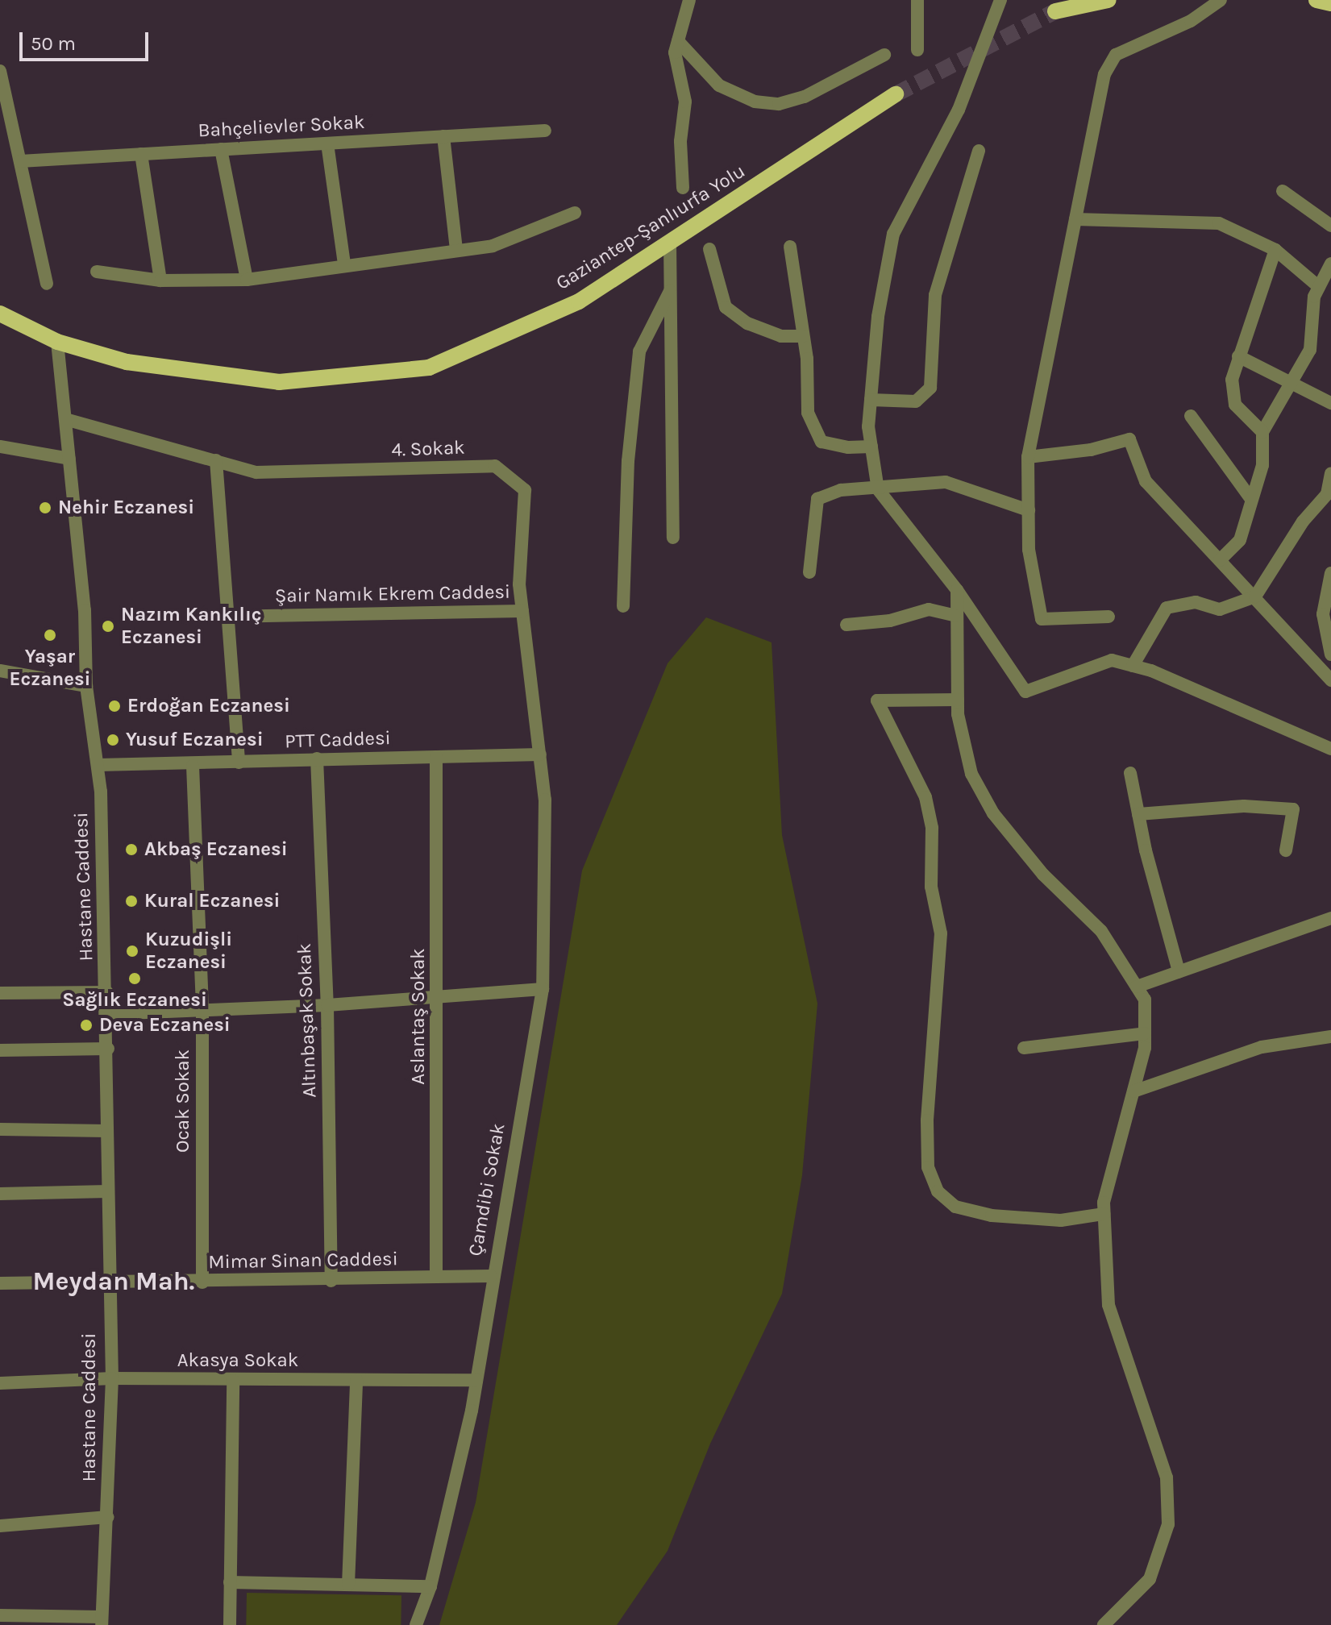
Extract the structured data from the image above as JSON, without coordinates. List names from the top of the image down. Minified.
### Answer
{"streets":{"main road":["Gaziantep-Şanlıurfa Yolu"],"street":["Bahçelievler Sokak","4. Sokak","Şair Namık Ekrem Caddesi","PTT Caddesi","Hastane Caddesi","Aslantaş Sokak","Altınbaşak Sokak","Ocak Sokak","Çamdibi Sokak","Mimar Sinan Caddesi","Akasya Sokak"]},"crossings":[["Gaziantep-Şanlıurfa Yolu","Hastane Caddesi"],["4. Sokak","Şair Namık Ekrem Caddesi"],["4. Sokak","PTT Caddesi"],["4. Sokak","Hastane Caddesi"],["4. Sokak","Çamdibi Sokak"],["PTT Caddesi","Hastane Caddesi"],["PTT Caddesi","Aslantaş Sokak"],["PTT Caddesi","Altınbaşak Sokak"],["PTT Caddesi","Ocak Sokak"],["PTT Caddesi","Çamdibi Sokak"],["Hastane Caddesi","Mimar Sinan Caddesi"],["Hastane Caddesi","Akasya Sokak"],["Aslantaş Sokak","Mimar Sinan Caddesi"],["Altınbaşak Sokak","Mimar Sinan Caddesi"],["Ocak Sokak","Mimar Sinan Caddesi"],["Çamdibi Sokak","Mimar Sinan Caddesi"],["Çamdibi Sokak","Akasya Sokak"]],"districts":["Meydan Mah."],"places":["Nehir Eczanesi","Nazım Kankılıç Eczanesi","Yaşar Eczanesi","Erdoğan Eczanesi","Yusuf Eczanesi","Akbaş Eczanesi","Kural Eczanesi","Kuzudişli Eczanesi","Sağlık Eczanesi","Deva Eczanesi"],"scale_bar":"50 m"}
